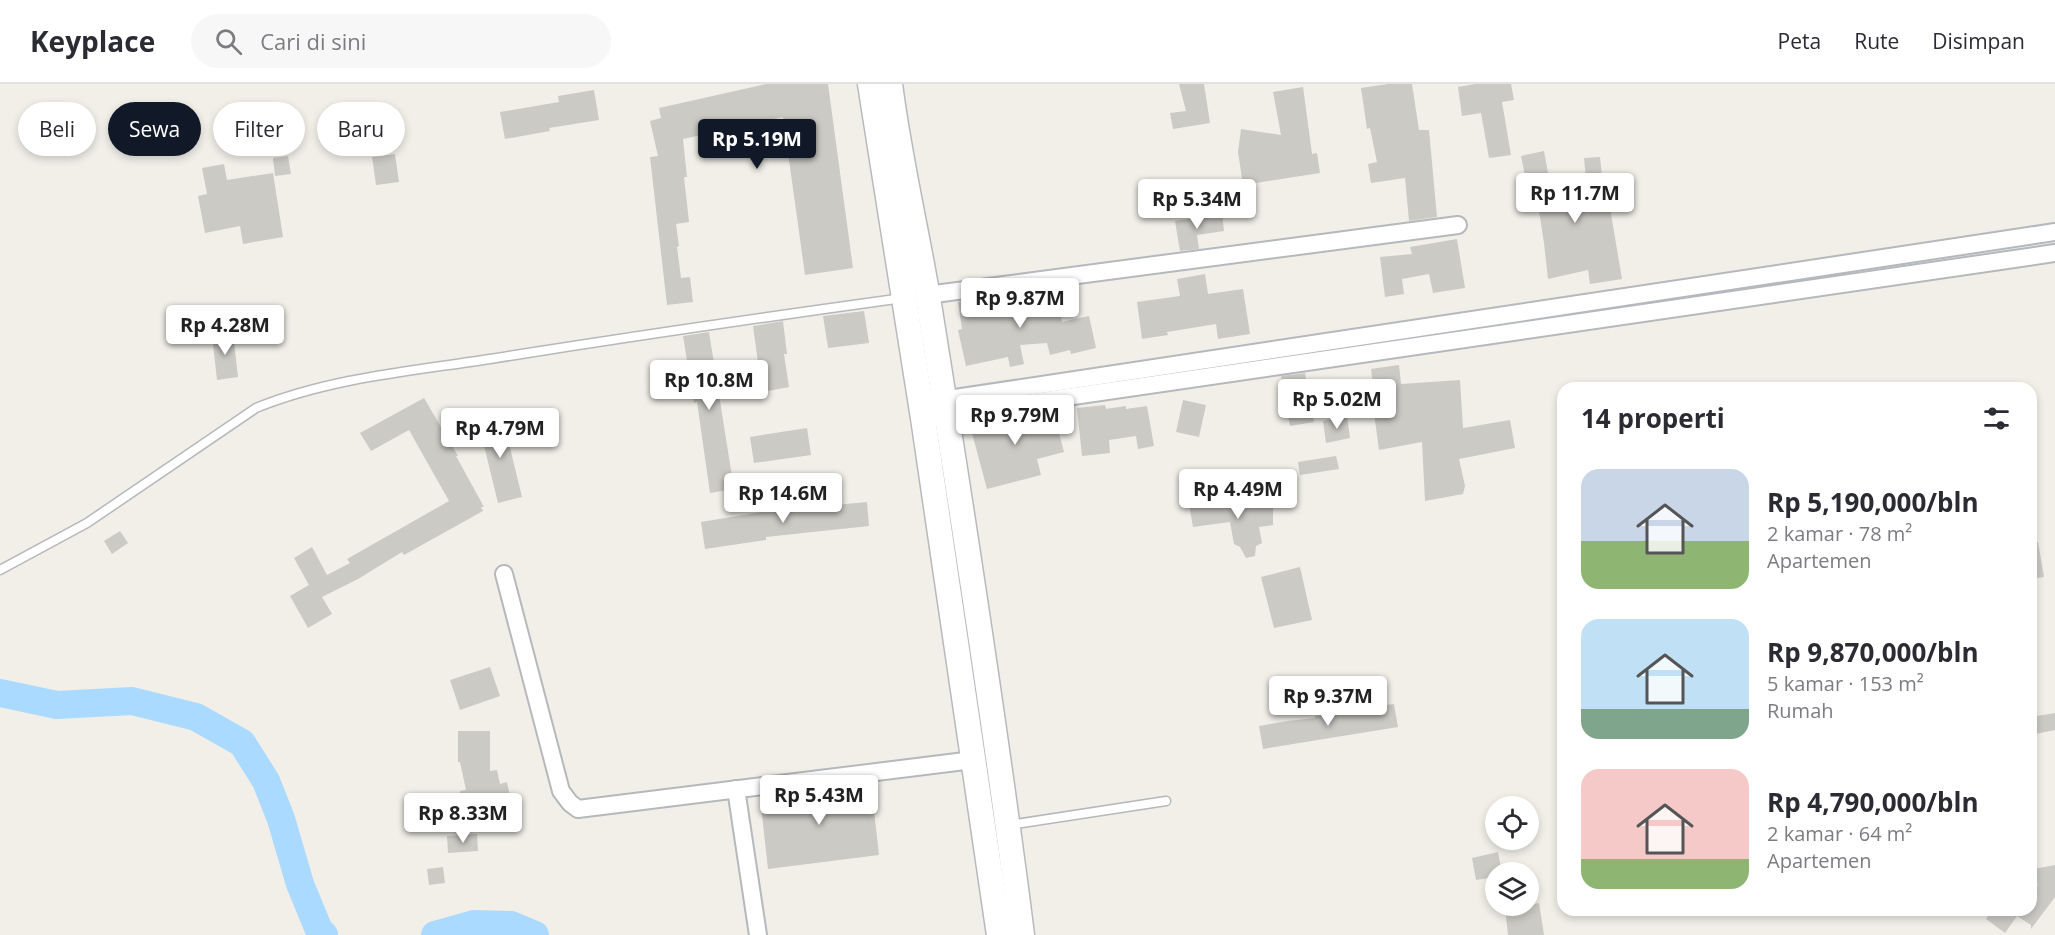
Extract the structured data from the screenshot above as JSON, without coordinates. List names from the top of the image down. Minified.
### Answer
{"page":{"header":"Keyplace","search":"Cari di sini","nav":["Peta","Rute","Disimpan"],"chip":["Beli","Sewa","Filter","Baru"],"price":["Rp 5.19M","Rp 11.7M","Rp 5.34M","Rp 9.87M","Rp 4.28M","Rp 10.8M","Rp 5.02M","Rp 9.79M","Rp 4.79M","Rp 4.49M","Rp 14.6M","Rp 9.37M","Rp 5.43M","Rp 8.33M"],"heading":"14 properti","list":[{"name":"Rp 5,190,000/bln","note":"2 kamar · 78 m² · Apartemen"},{"name":"Rp 9,870,000/bln","note":"5 kamar · 153 m² · Rumah"},{"name":"Rp 4,790,000/bln","note":"2 kamar · 64 m² · Apartemen"}]}}
